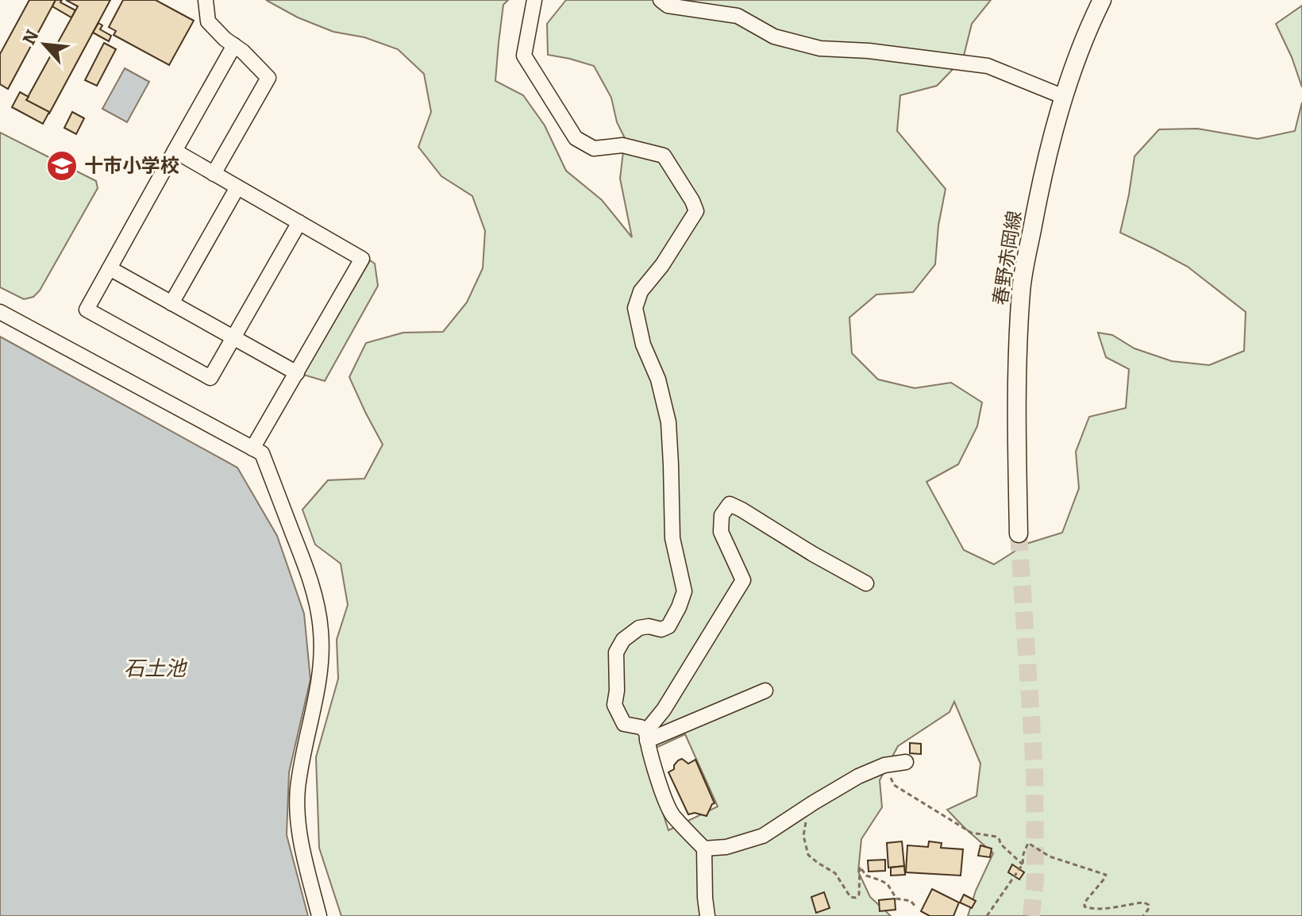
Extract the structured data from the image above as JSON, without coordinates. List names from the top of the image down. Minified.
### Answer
{"streets":{"main road":["春野赤岡線"]},"water":["石土池"],"places":{"school or university":["十市小学校"]},"north":"top left"}
